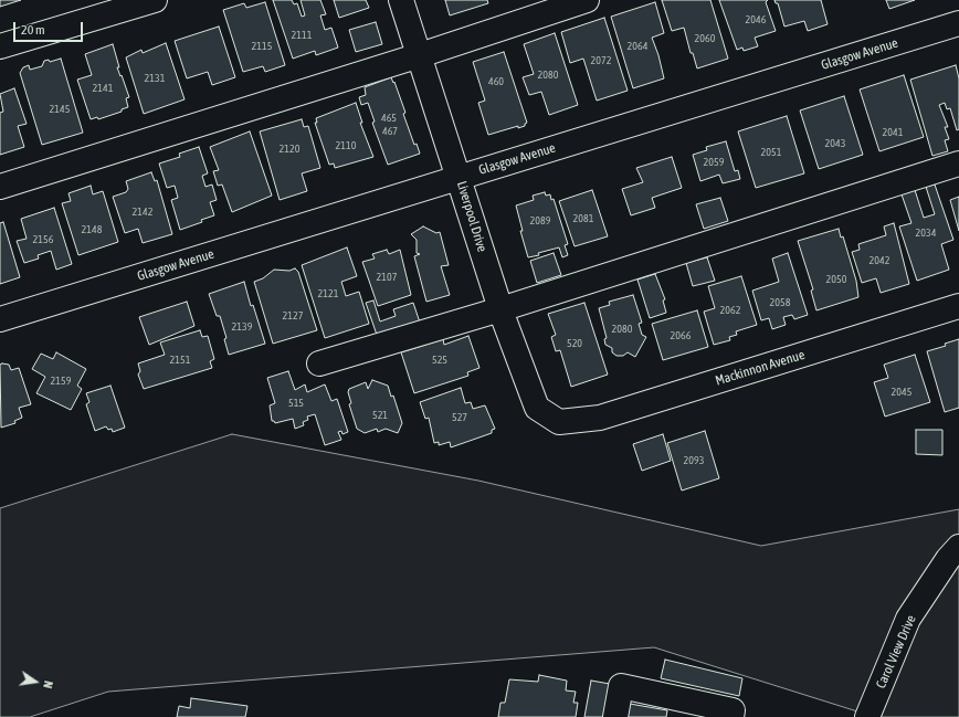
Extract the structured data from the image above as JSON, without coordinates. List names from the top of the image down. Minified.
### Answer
{"streets":{"street":["Glasgow Avenue","Liverpool Drive","Mackinnon Avenue","Carol View Drive"]},"crossings":[["Glasgow Avenue","Liverpool Drive"],["Liverpool Drive","Mackinnon Avenue"]],"house_numbers":["2046","2111","2060","2115","2064","2072","2080","2131","460","2141","2145","465","467","2041","2043","2110","2120","2051","2059","2142","2081","2089","2148","2034","2156","2042","2107","2050","2121","2058","2062","2127","2139","2080","2066","520","2151","525","2159","2045","515","521","527","2093"],"scale_bar":"20 m","north":"right"}
